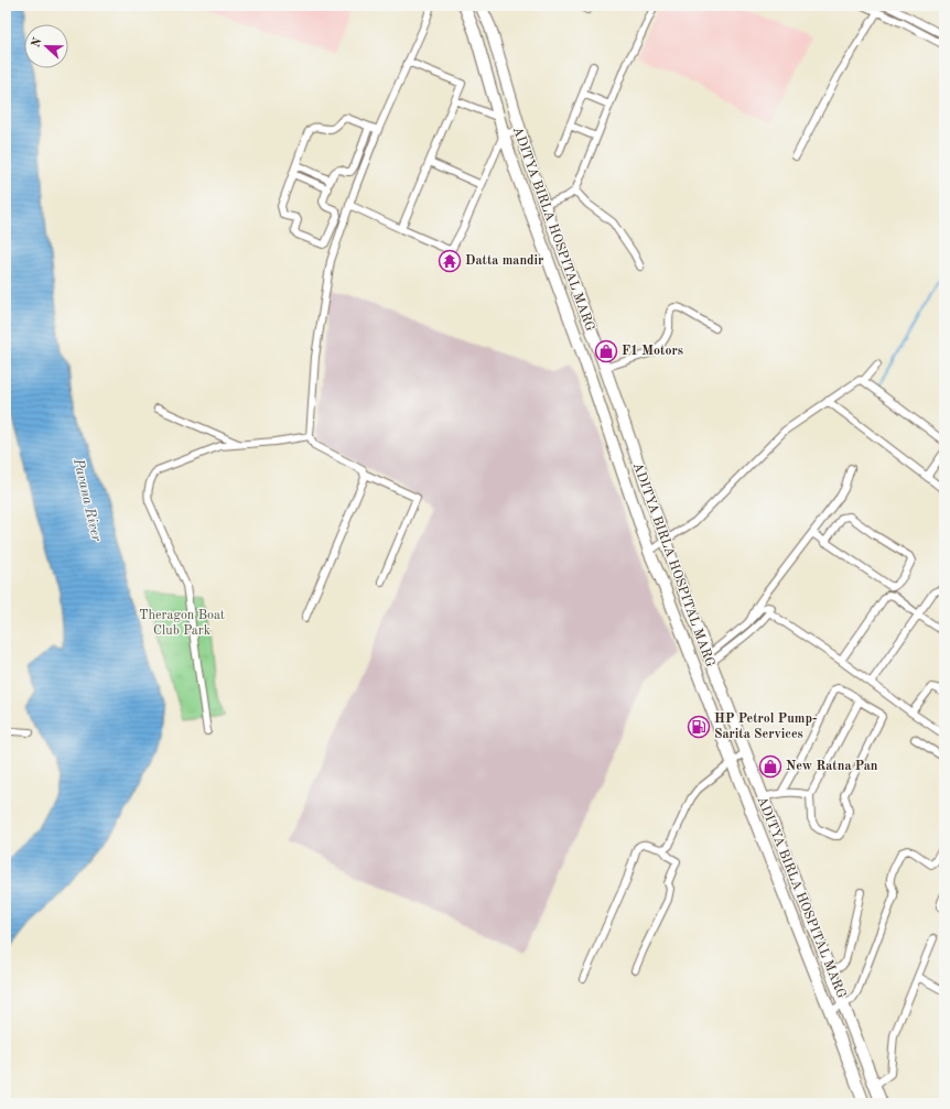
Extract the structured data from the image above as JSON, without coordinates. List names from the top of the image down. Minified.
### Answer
{"streets":{"main road":["ADITYA BIRLA HOSPITAL MARG"]},"water":["Pavana River"],"parks":["Theragon Boat Club Park"],"places":{"temple":["Datta mandir"],"shop":["F1 Motors","New Ratna Pan"],"fuel station":["HP Petrol Pump- Sarita Services"]},"north":"left"}
